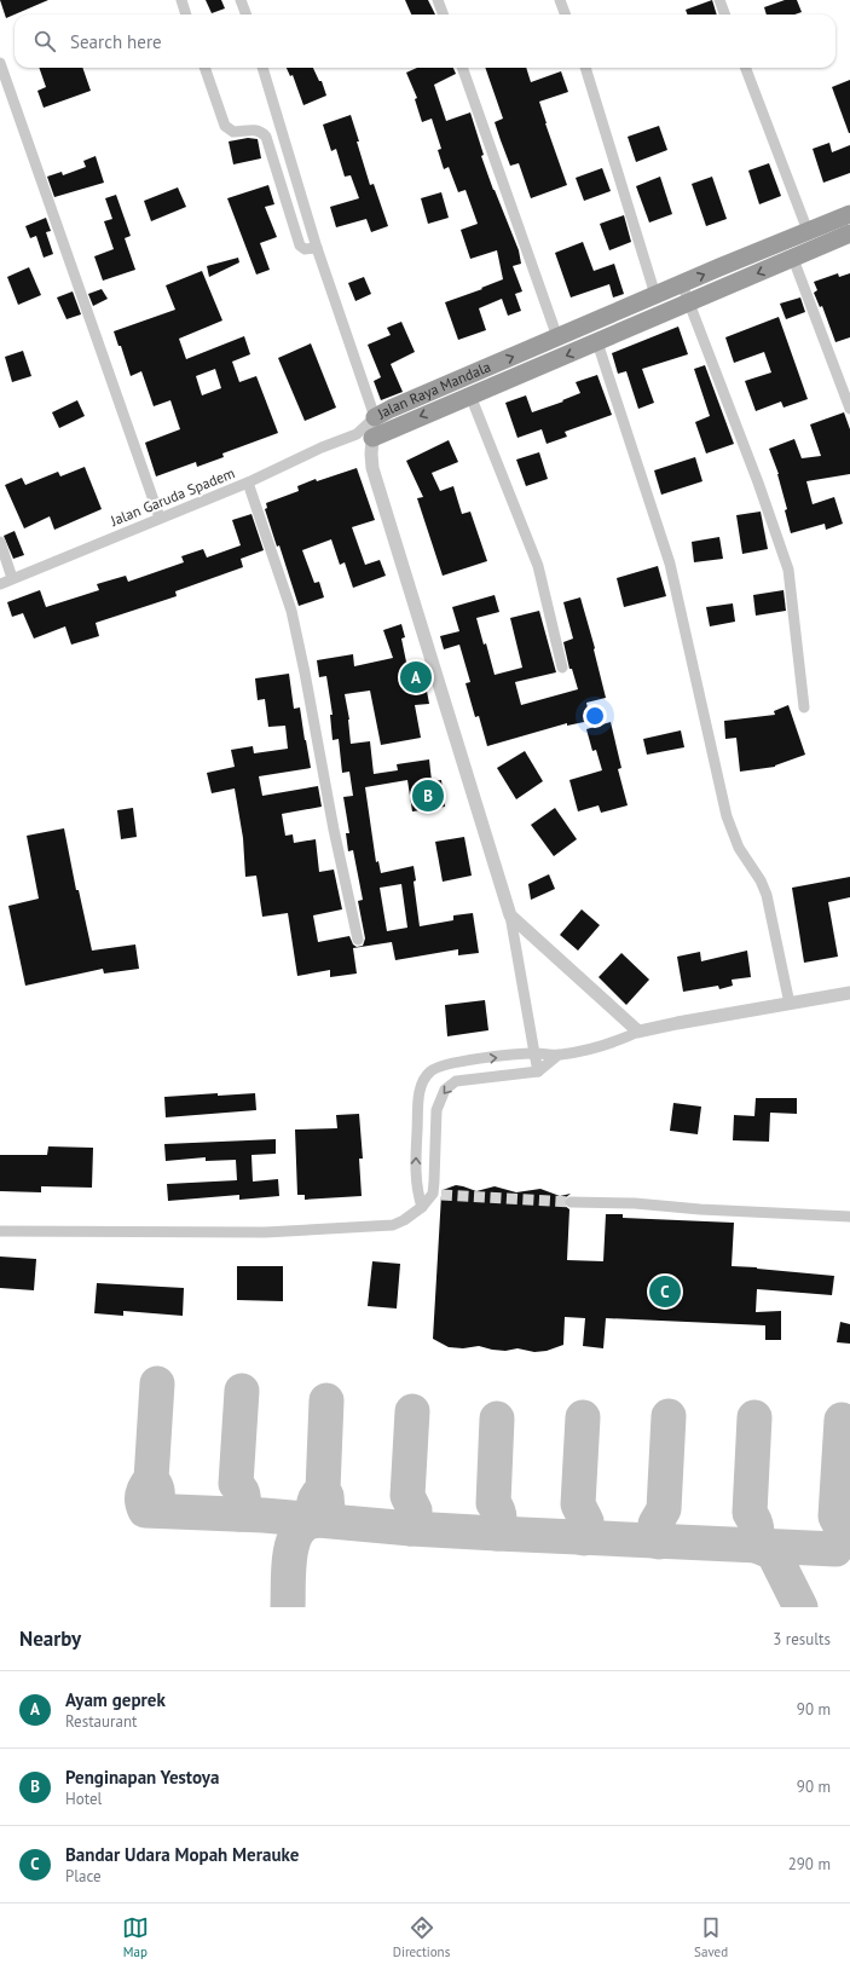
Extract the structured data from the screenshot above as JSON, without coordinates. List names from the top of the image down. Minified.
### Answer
{"streets":{"highway":["Jalan Raya Mandala"],"street":["Jalan Garuda Spadem"]},"crossings":[["Jalan Raya Mandala","Jalan Garuda Spadem"]],"page":{"search":"Search here","pins":["A","B","C"],"heading":["Nearby","3 results"],"list":[{"mark":"A","name":"Ayam geprek","note":"Restaurant","value":"90 m"},{"mark":"B","name":"Penginapan Yestoya","note":"Hotel","value":"90 m"},{"mark":"C","name":"Bandar Udara Mopah Merauke","note":"Place","value":"290 m"}],"nav":["Map","Directions","Saved"]}}
